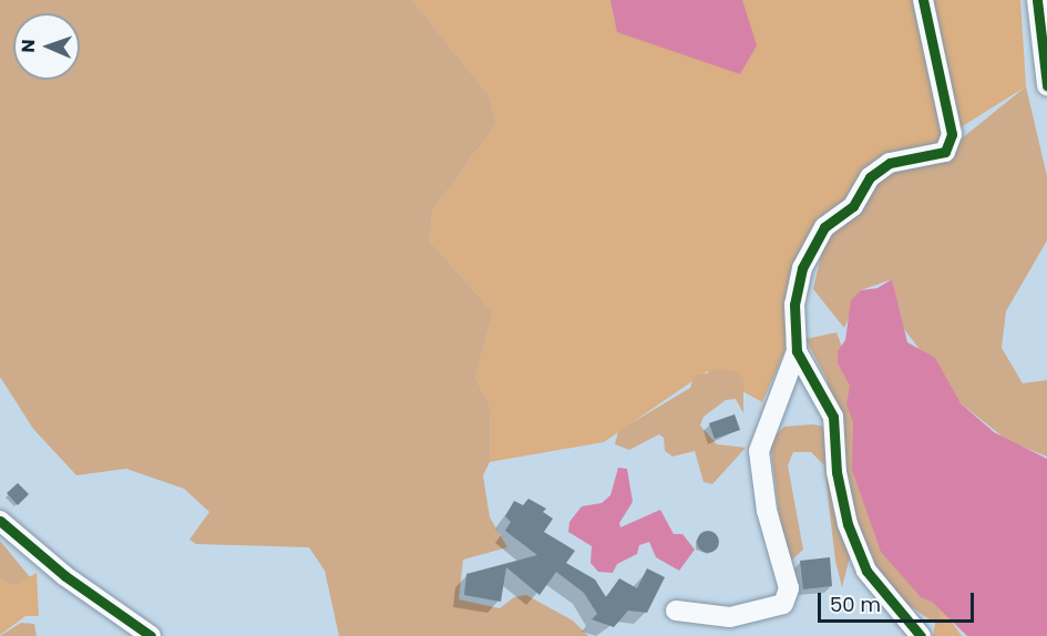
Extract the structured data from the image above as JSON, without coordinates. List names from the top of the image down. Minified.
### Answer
{"scale_bar":"50 m","north":"left"}
